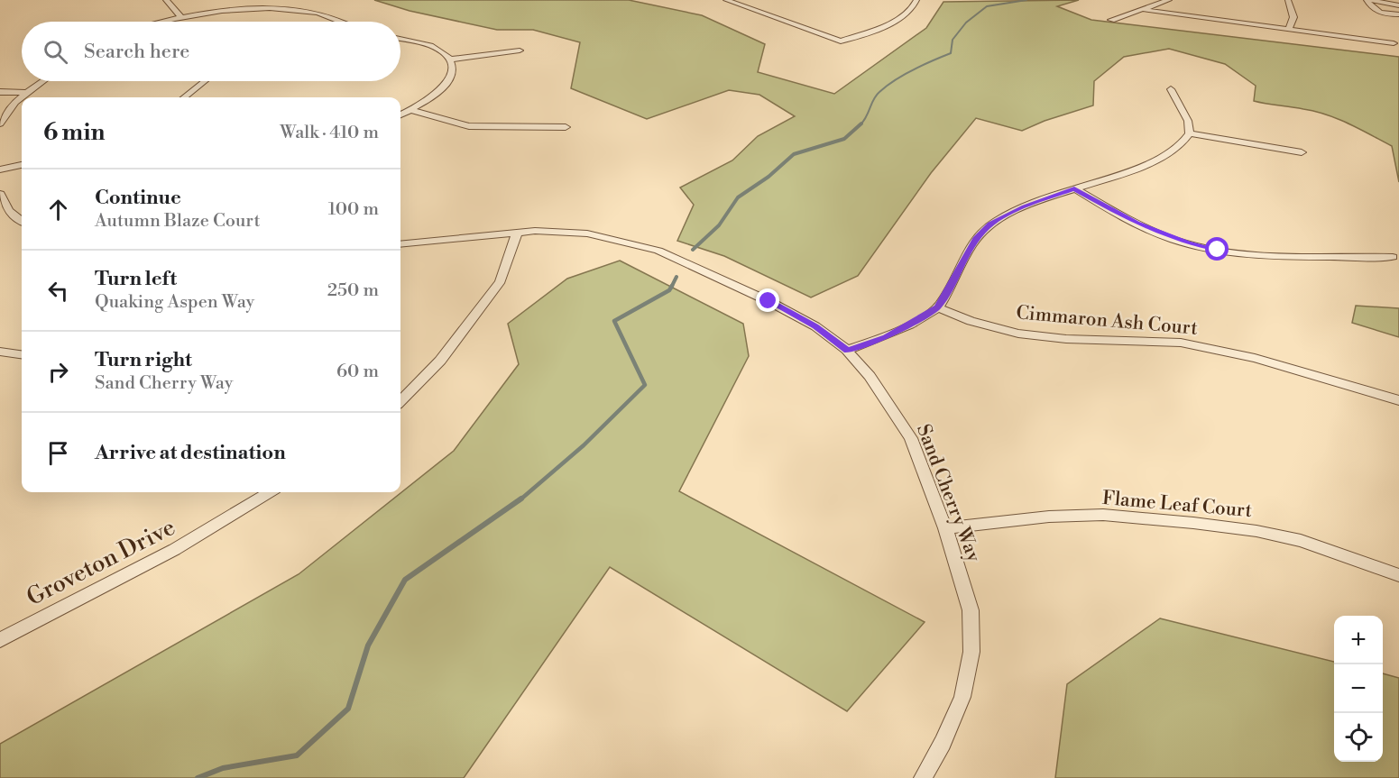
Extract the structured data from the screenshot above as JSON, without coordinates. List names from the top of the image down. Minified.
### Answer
{"streets":{"street":["Cimmaron Ash Court","Sand Cherry Way","Flame Leaf Court","Groveton Drive"]},"crossings":[["Sand Cherry Way","Flame Leaf Court"]],"page":{"search":"Search here","heading":["6 min","Walk · 410 m"],"list":[["Continue","Autumn Blaze Court","100 m"],["Turn left","Quaking Aspen Way","250 m"],["Turn right","Sand Cherry Way","60 m"],"Arrive at destination"],"map_buttons":["+","−"]}}
